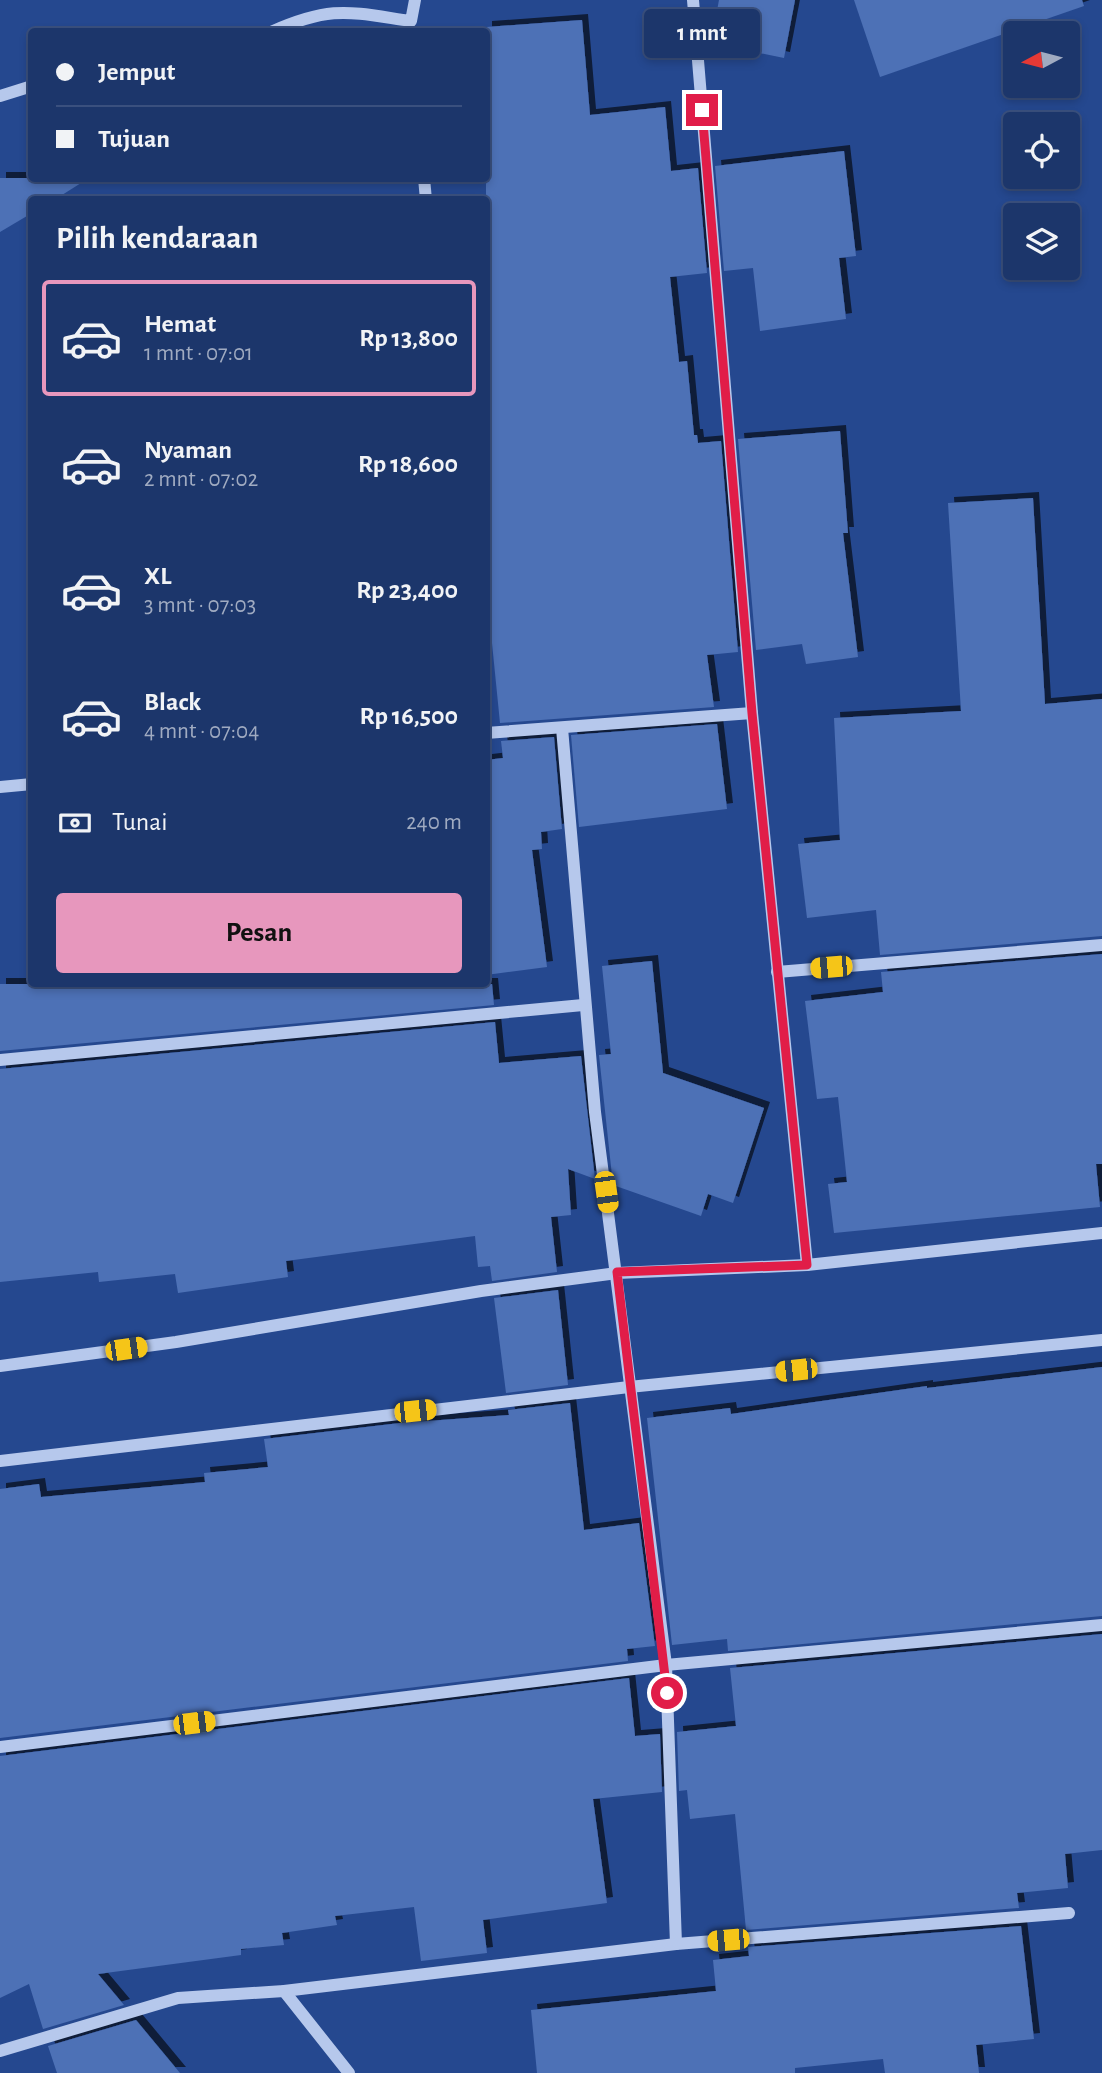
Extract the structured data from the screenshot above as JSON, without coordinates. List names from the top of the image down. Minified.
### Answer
{"north":"left","page":{"bubble":"1 mnt","banner":["Jemput","Tujuan"],"heading":"Pilih kendaraan","list":[{"name":"Hemat","note":"1 mnt · 07:01","value":"Rp 13,800"},{"name":"Nyaman","note":"2 mnt · 07:02","value":"Rp 18,600"},{"name":"XL","note":"3 mnt · 07:03","value":"Rp 23,400"},{"name":"Black","note":"4 mnt · 07:04","value":"Rp 16,500"}],"pay":["Tunai","240 m"],"buttons":"Pesan"}}
